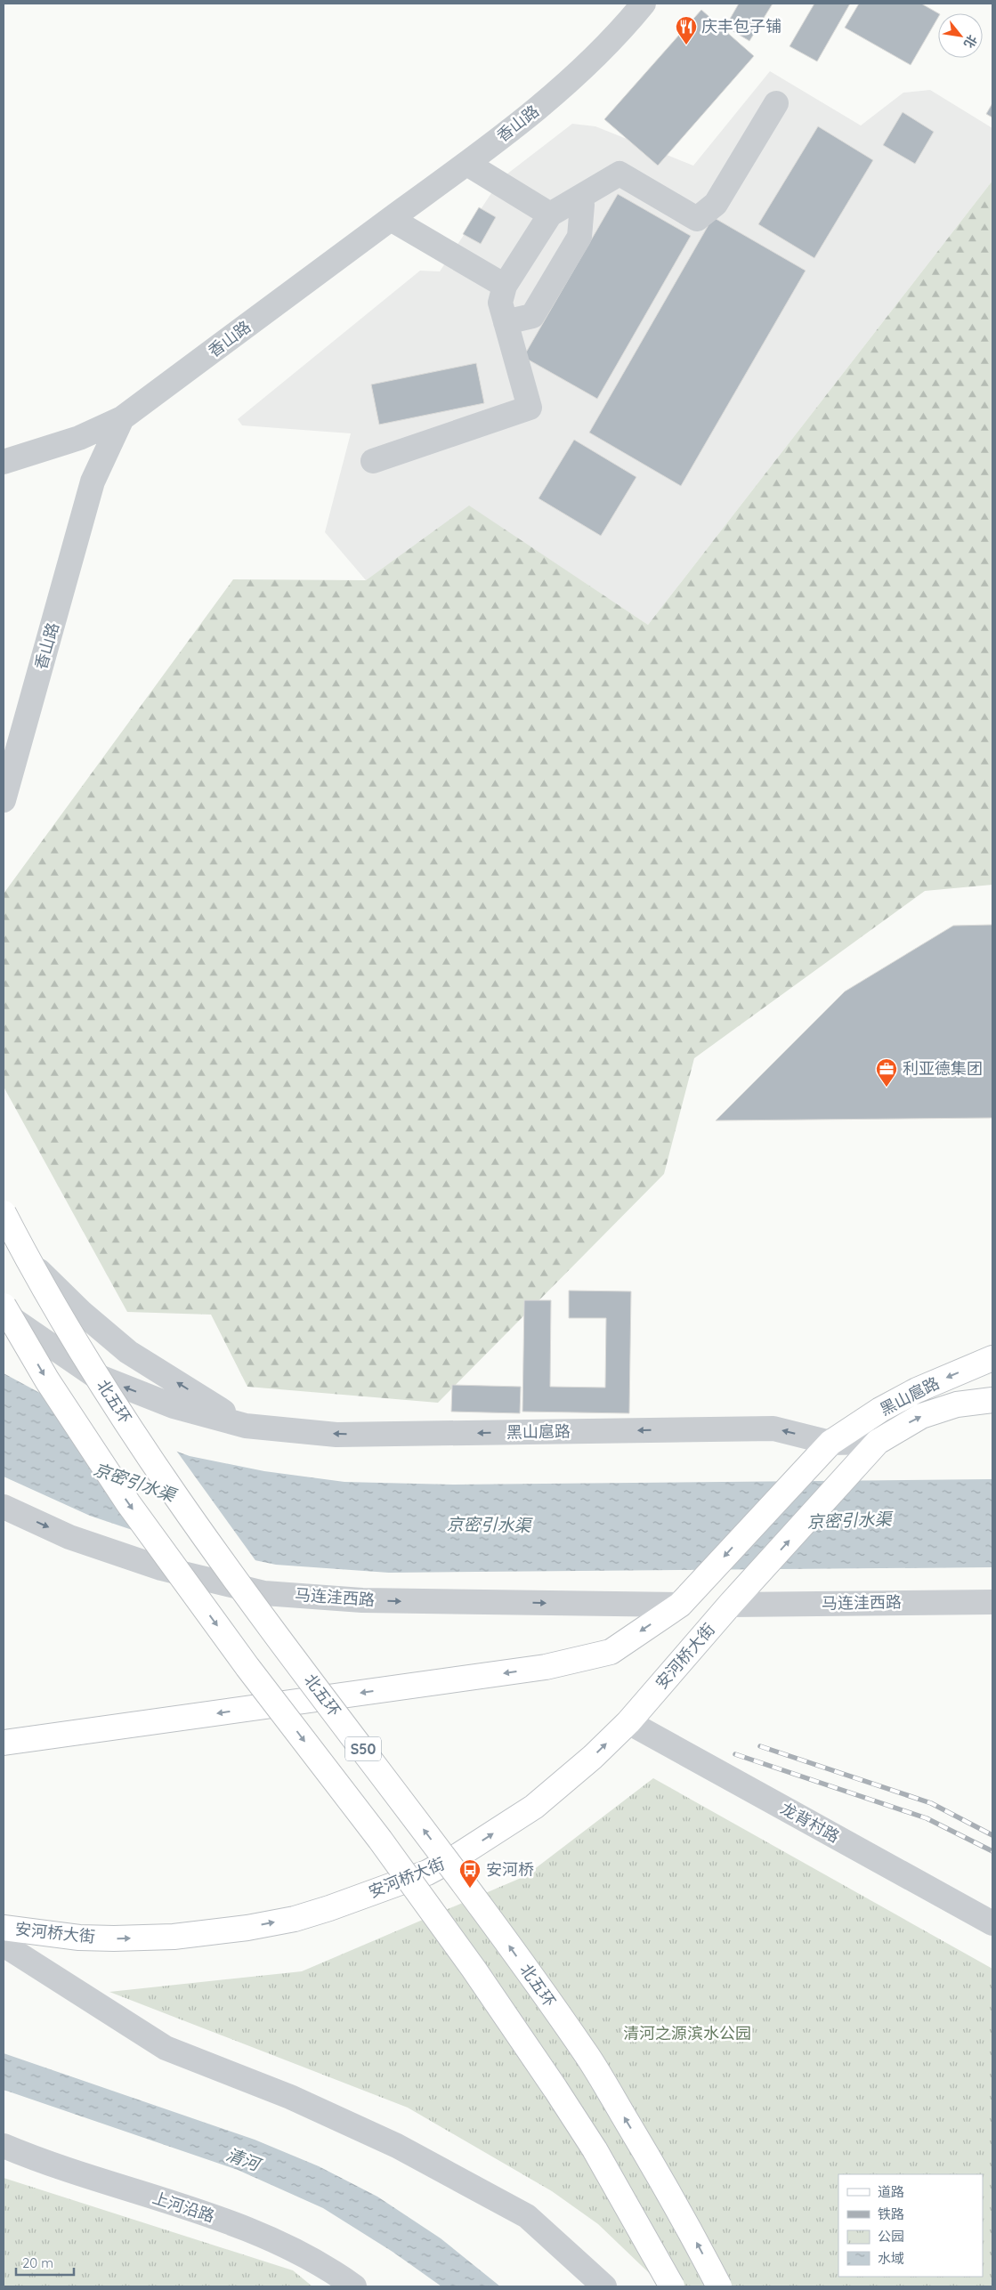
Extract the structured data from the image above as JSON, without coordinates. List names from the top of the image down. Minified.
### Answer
{"streets":{"main road":["黑山扈路","北五环","安河桥大街","S50"],"street":["香山路","马连洼西路","龙背村路","上河沿路"]},"crossings":[["黑山扈路","马连洼西路"],["黑山扈路","安河桥大街"],["马连洼西路","安河桥大街"],["安河桥大街","龙背村路"]],"one_way":["马连洼西路"],"water":["京密引水渠","清河"],"parks":["清河之源滨水公园"],"places":{"restaurant":["庆丰包子铺"],"office":["利亚德集团"],"bus stop":["安河桥"]},"legend":["道路","铁路","公园","水域"],"scale_bar":"20 m","north":"bottom right"}
